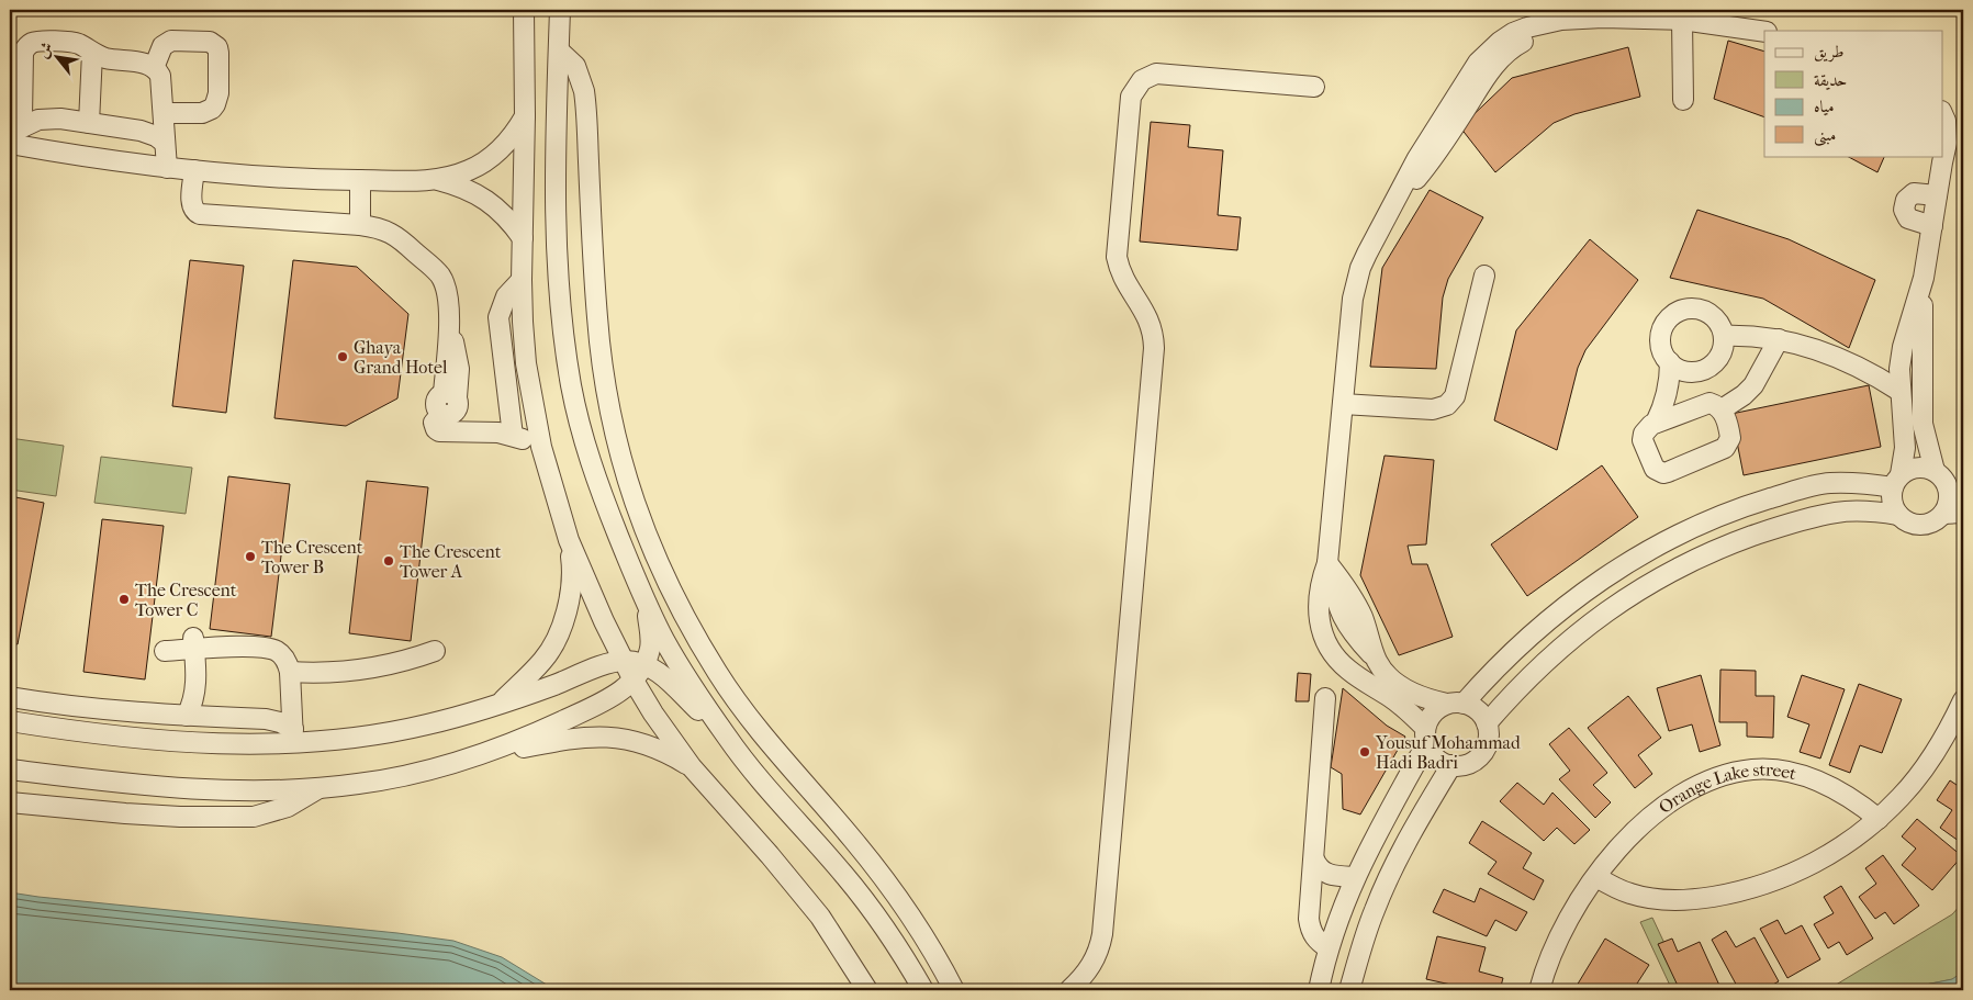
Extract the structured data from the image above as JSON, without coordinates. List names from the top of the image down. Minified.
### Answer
{"streets":{"street":["Orange Lake street"]},"places":["Ghaya Grand Hotel","The Crescent Tower B","The Crescent Tower A","The Crescent Tower C","Yousuf Mohammad Hadi Badri"],"legend":["طريق","حديقة","مياه","مبنى"],"north":"top left"}
